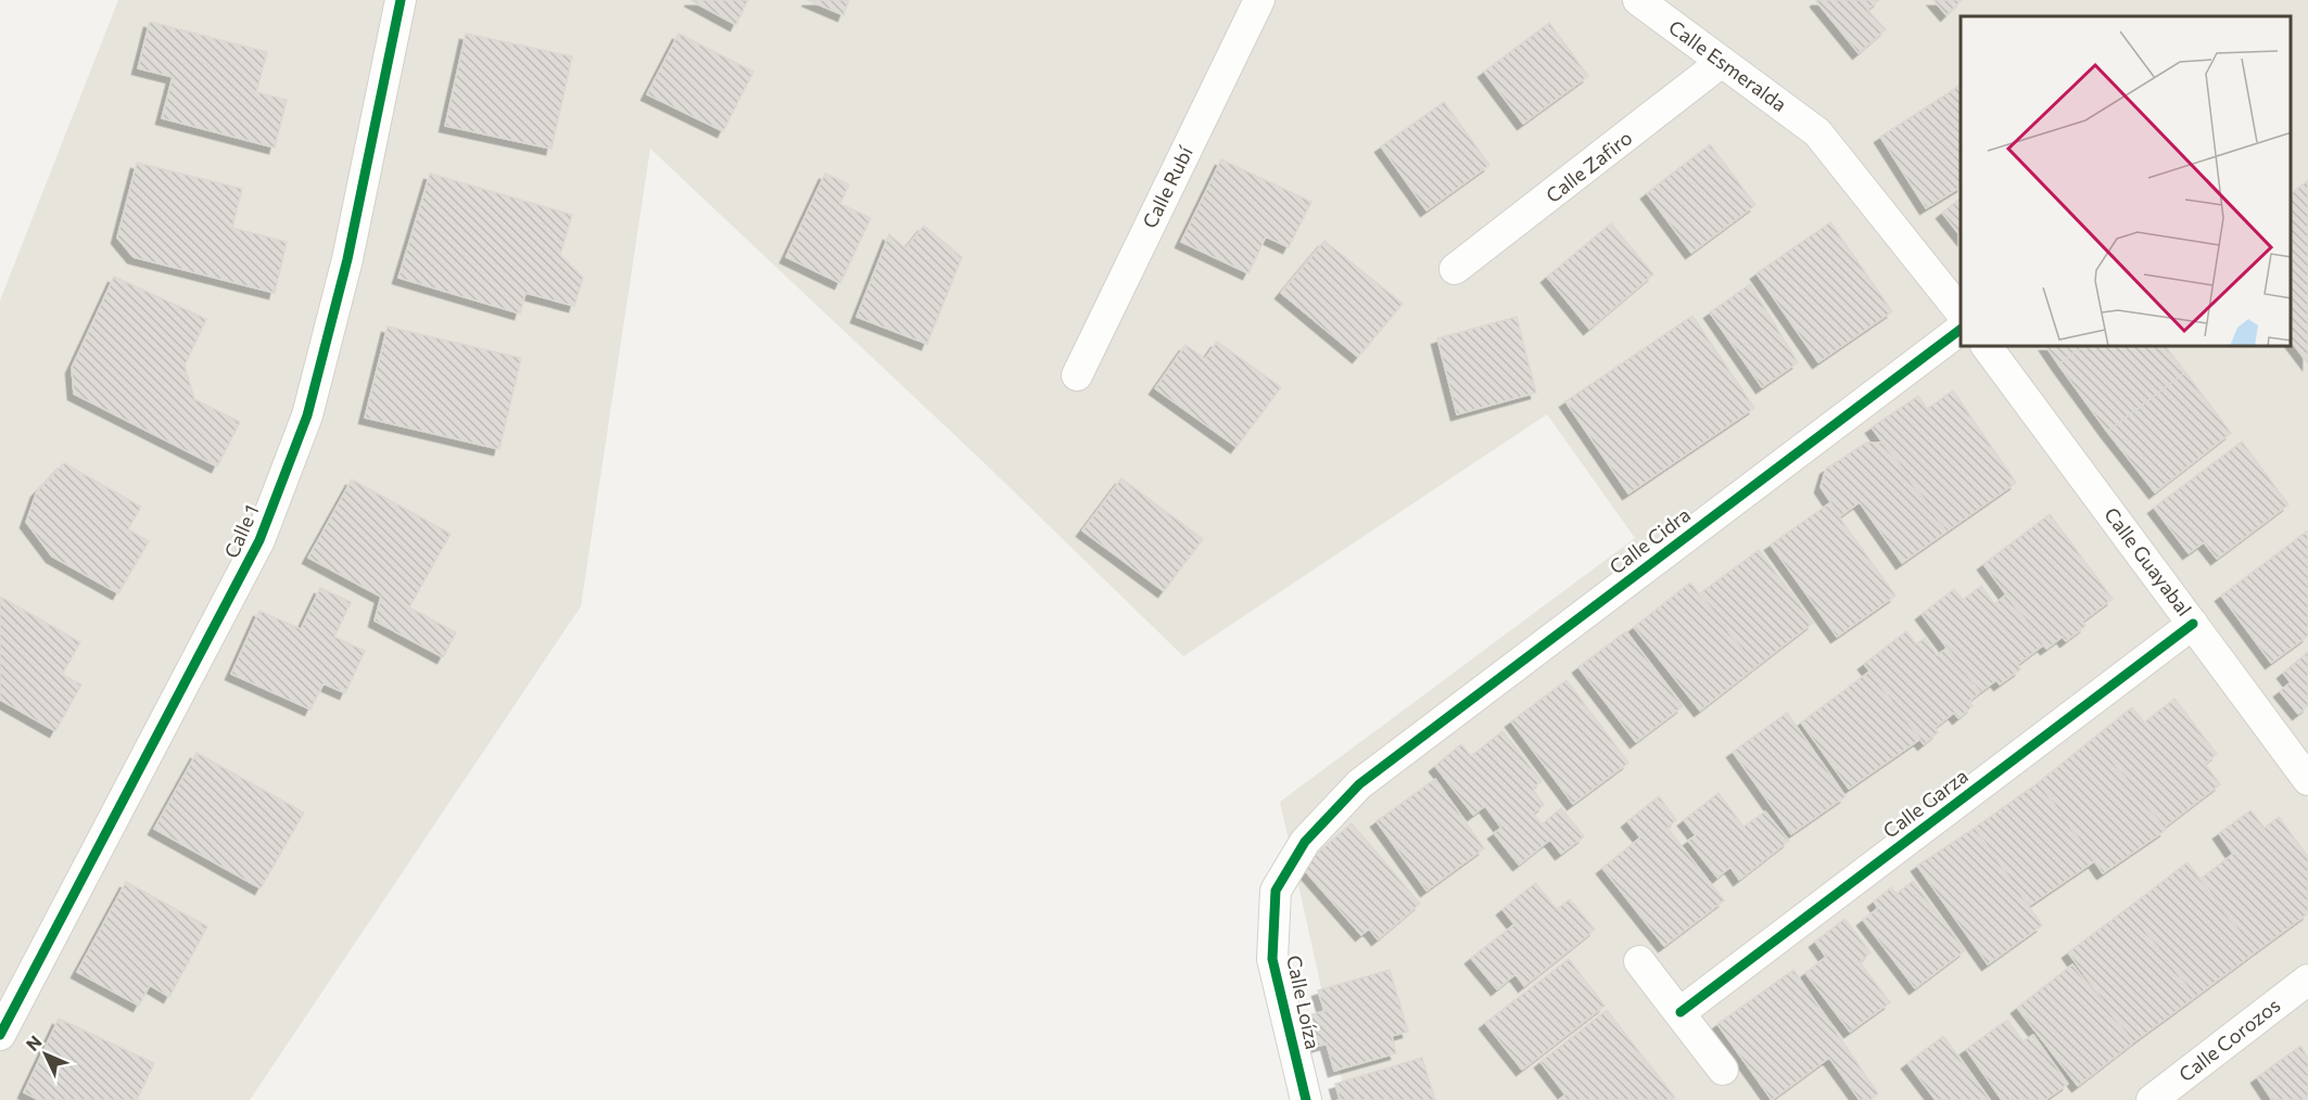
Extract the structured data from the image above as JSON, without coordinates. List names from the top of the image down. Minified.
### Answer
{"streets":{"street":["Calle Esmeralda","Calle Zafiro","Calle Rubí","Calle 1","Calle Cidra","Calle Guayabal","Calle Garza","Calle Loíza","Calle Corozos"]},"crossings":[["Calle Esmeralda","Calle Zafiro"],["Calle Cidra","Calle Loíza"],["Calle Guayabal","Calle Garza"]],"north":"top left"}
